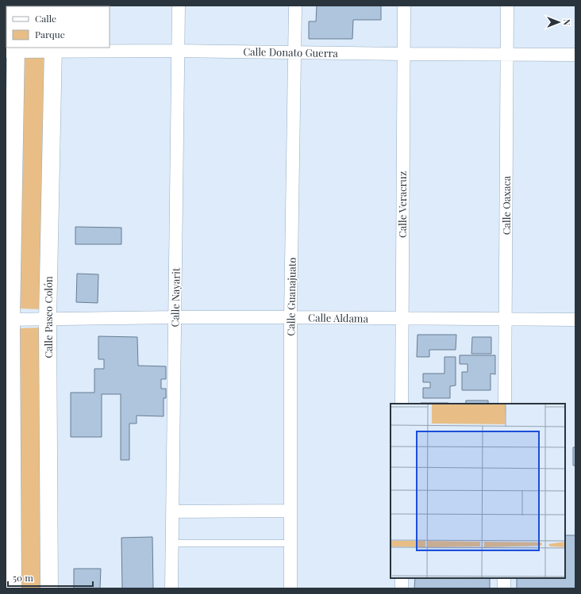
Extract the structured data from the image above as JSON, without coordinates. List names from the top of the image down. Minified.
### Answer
{"streets":{"main road":["Calle Paseo Colón"],"street":["Calle Donato Guerra","Calle Veracruz","Calle Oaxaca","Calle Guanajuato","Calle Nayarit","Calle Aldama"]},"crossings":[["Calle Donato Guerra","Calle Veracruz"],["Calle Donato Guerra","Calle Oaxaca"],["Calle Donato Guerra","Calle Guanajuato"],["Calle Donato Guerra","Calle Nayarit"],["Calle Donato Guerra","Calle Paseo Colón"],["Calle Veracruz","Calle Aldama"],["Calle Oaxaca","Calle Aldama"],["Calle Guanajuato","Calle Aldama"],["Calle Nayarit","Calle Aldama"],["Calle Paseo Colón","Calle Aldama"]],"legend":["Calle","Parque"],"scale_bar":"50 m","north":"right"}
